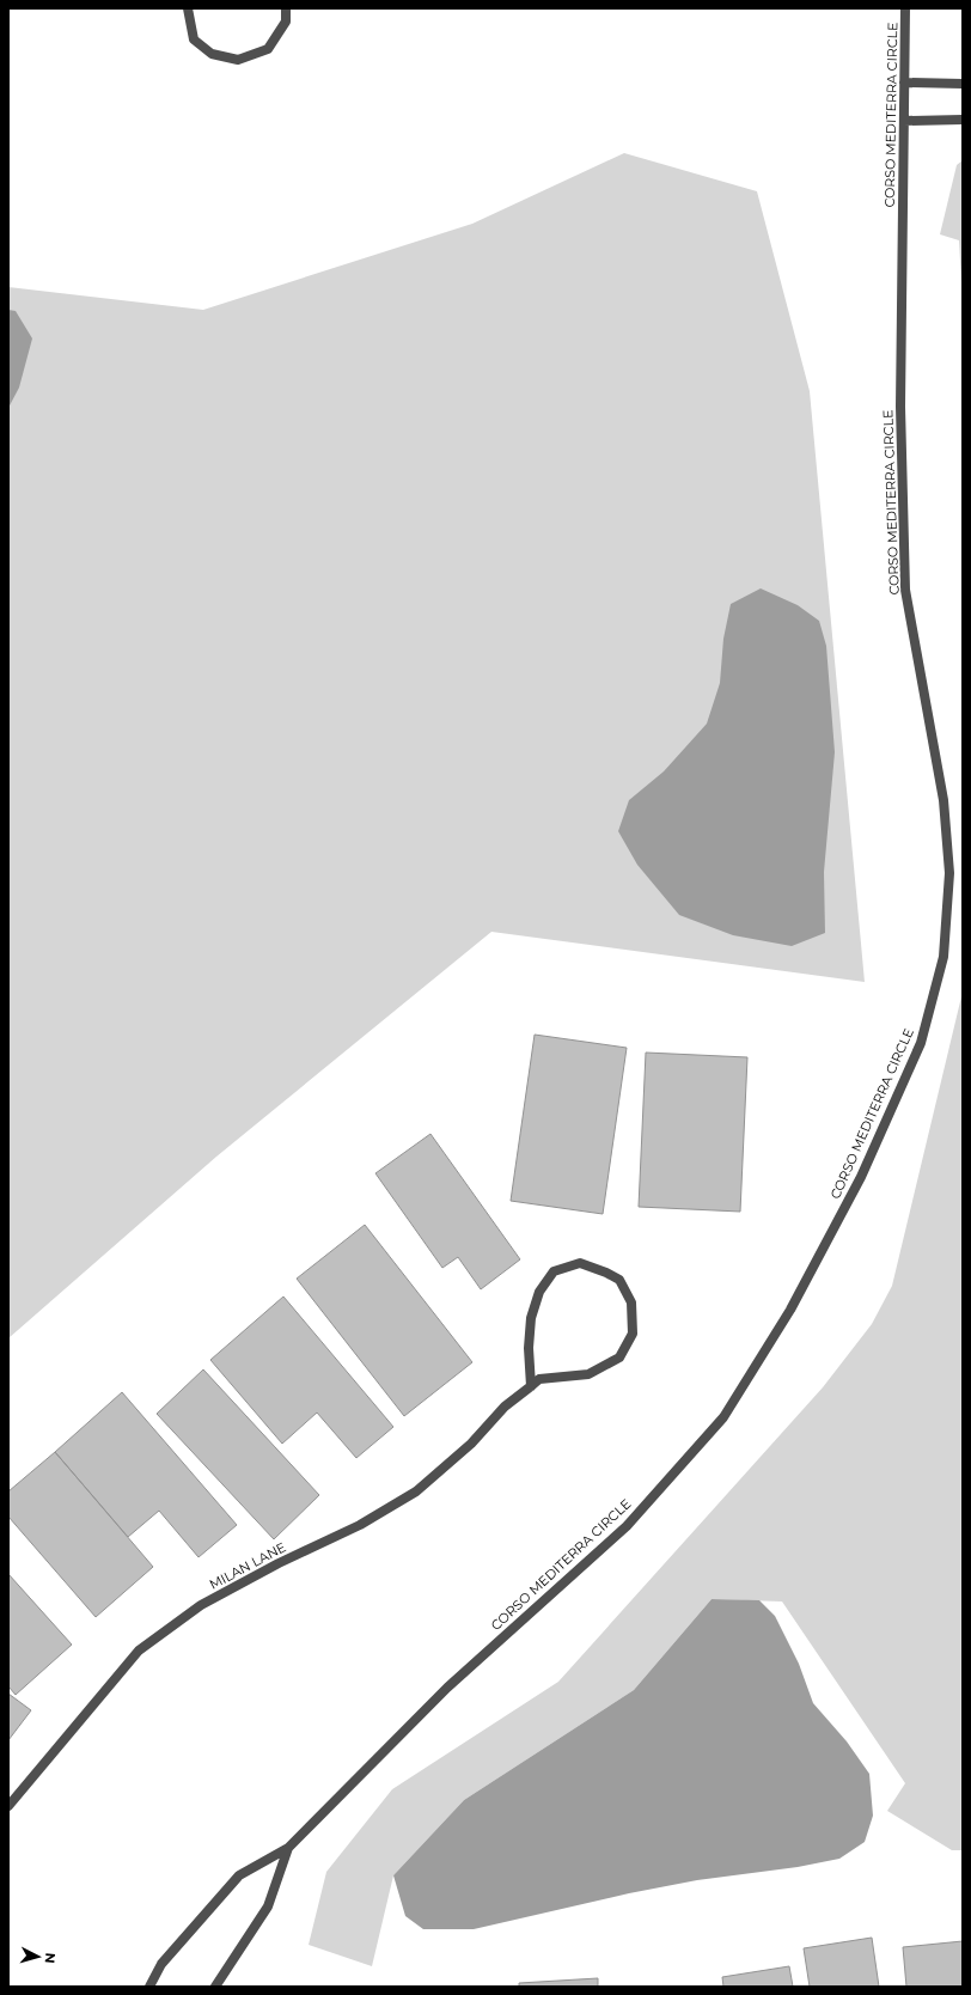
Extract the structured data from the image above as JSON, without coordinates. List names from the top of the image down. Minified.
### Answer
{"streets":{"street":["CORSO MEDITERRA CIRCLE","MILAN LANE"]},"north":"right"}
